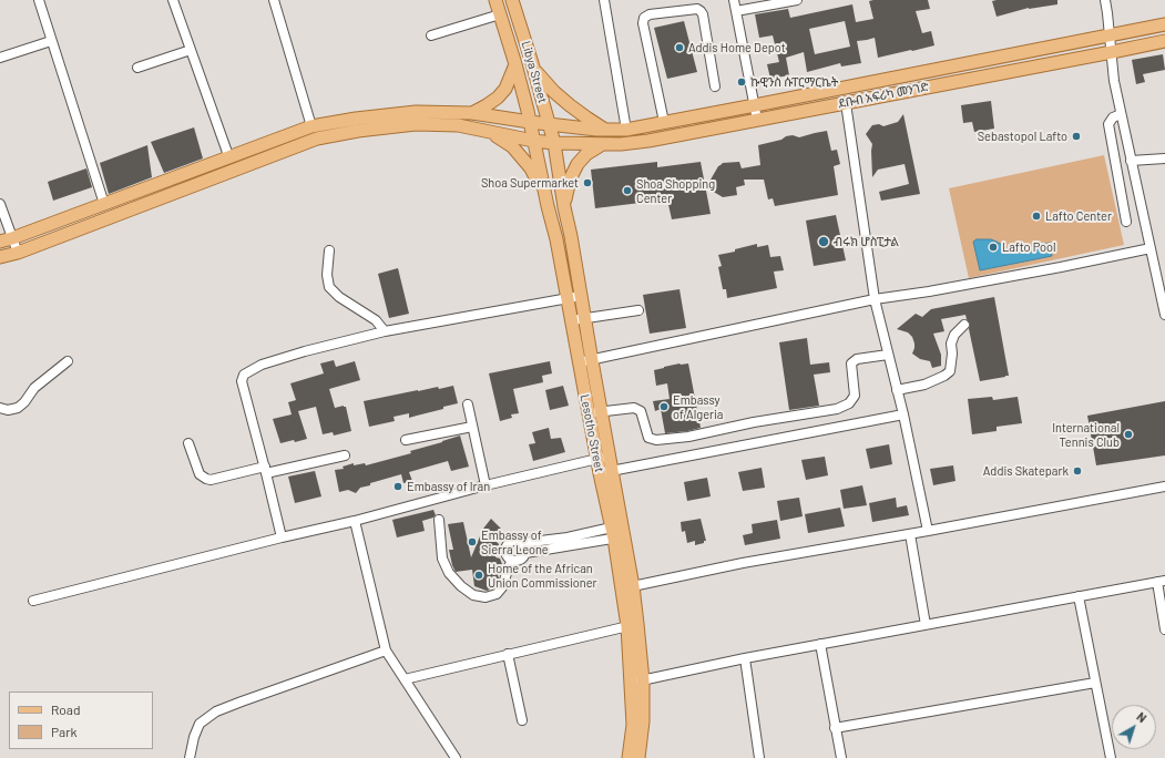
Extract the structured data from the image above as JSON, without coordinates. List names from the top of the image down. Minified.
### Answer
{"streets":{"main road":["Libya Street","ደቡብ አፍሪካ መንገድ","Lesotho Street"]},"crossings":[["Libya Street","ደቡብ አፍሪካ መንገድ"],["Libya Street","Lesotho Street"],["ደቡብ አፍሪካ መንገድ","Lesotho Street"]],"places":["Addis Home Depot","ኩዊንስ ሱፐርማርኬት","Sebastopol Lafto","Shoa Supermarket","Shoa Shopping Center","Lafto Center","ብሩክ ሆስፒታል","Lafto Pool","Embassy of Algeria","International Tennis Club","Addis Skatepark","Embassy of Iran","Embassy of Sierra Leone","Home of the African Union Commissioner"],"legend":["Road","Park"],"north":"top right"}
